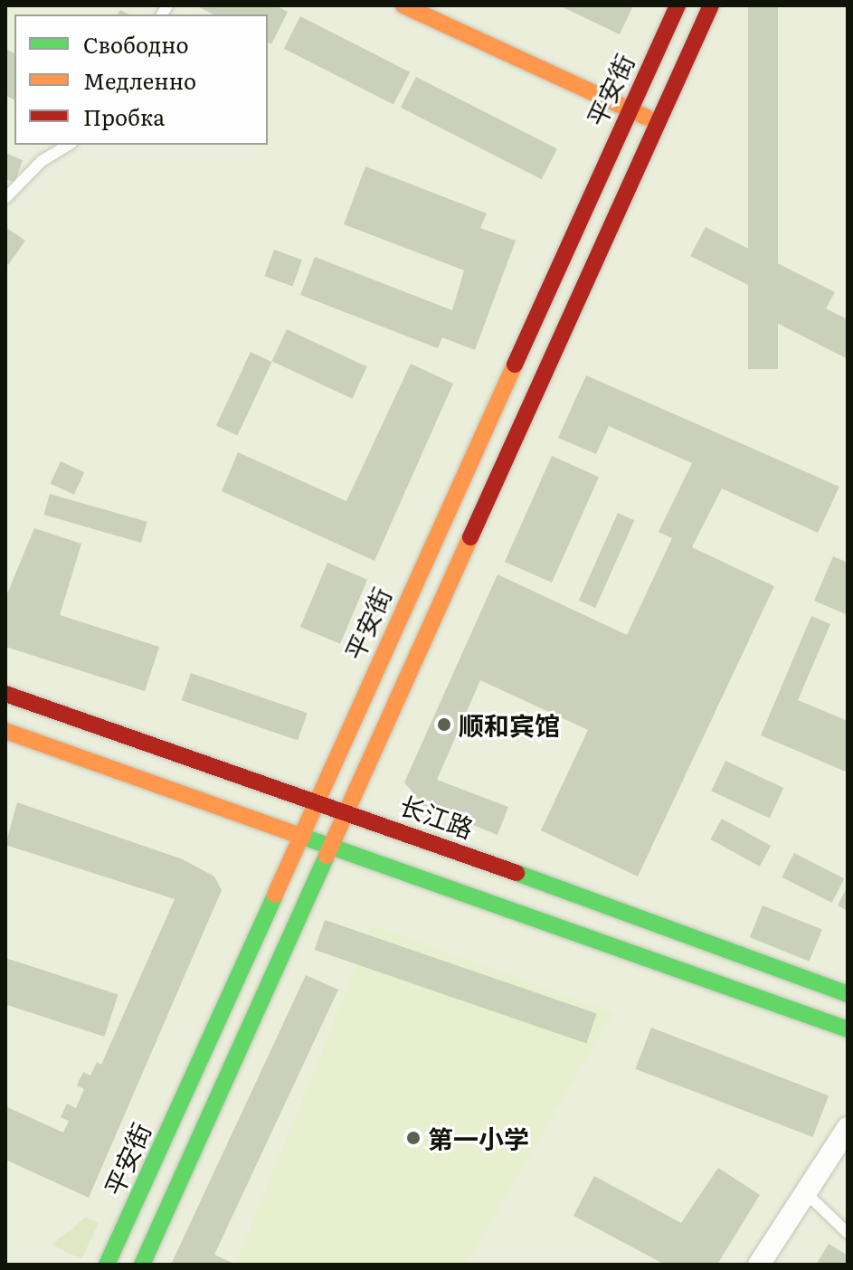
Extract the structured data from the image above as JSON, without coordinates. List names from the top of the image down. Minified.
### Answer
{"streets":{"main road":["平安街","长江路"]},"crossings":[["平安街","长江路"]],"places":["顺和宾馆","第一小学"],"legend":["Свободно","Медленно","Пробка"]}
